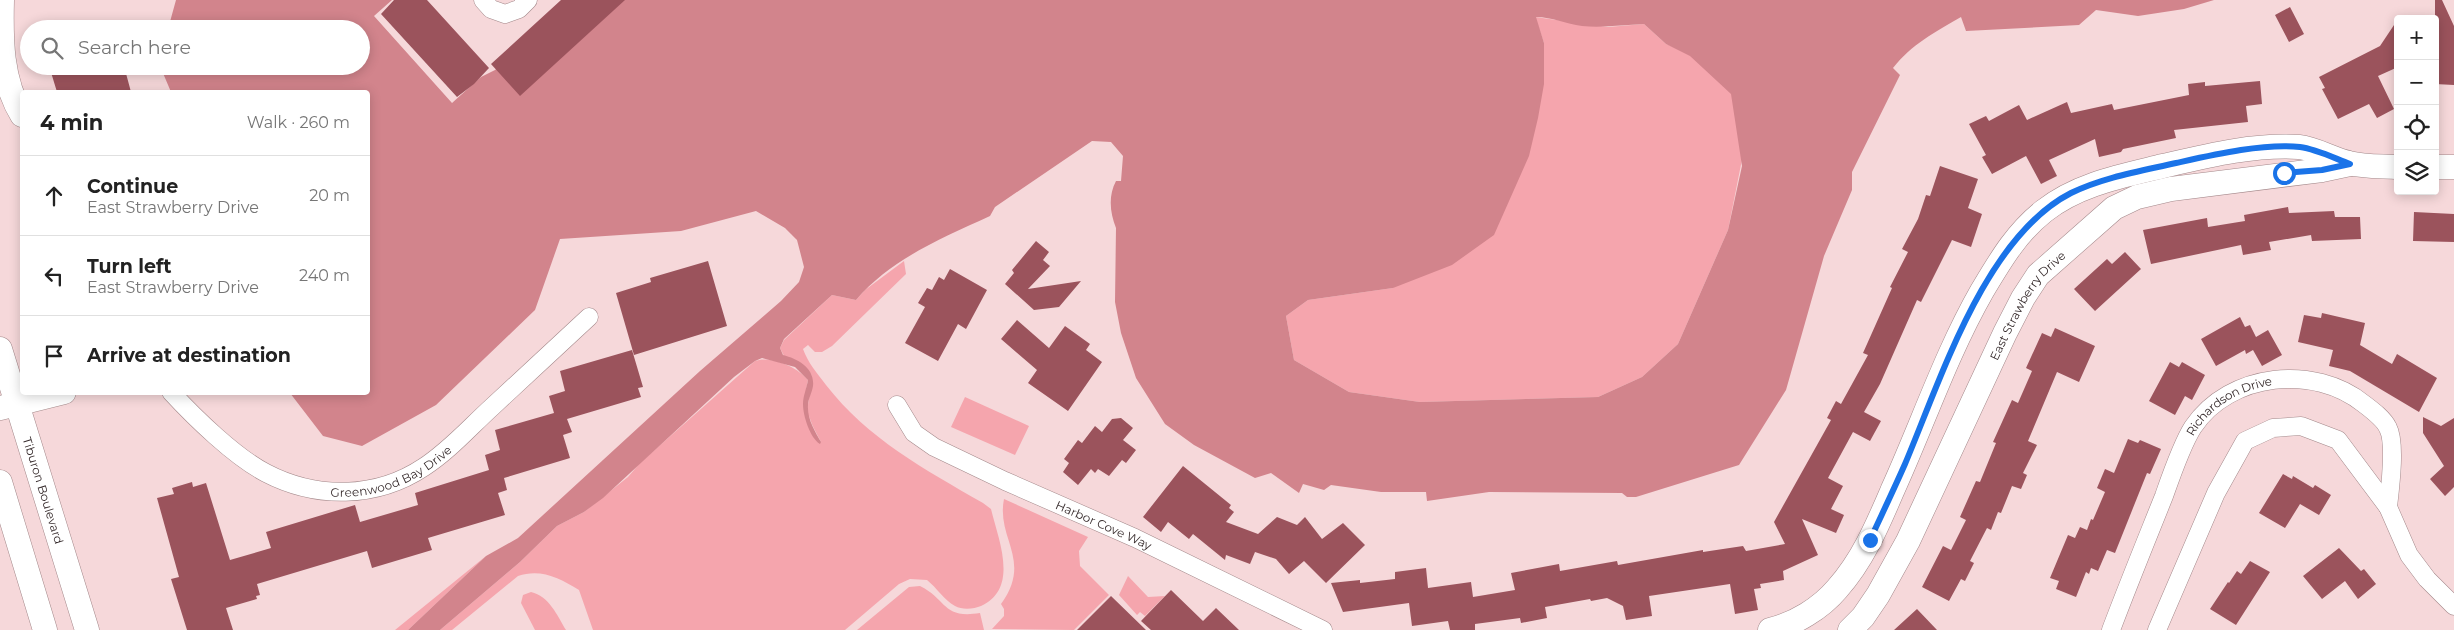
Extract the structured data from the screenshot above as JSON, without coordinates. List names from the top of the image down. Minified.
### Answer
{"streets":{"street":["East Strawberry Drive","Richardson Drive","Greenwood Bay Drive","Tiburon Boulevard","Harbor Cove Way"]},"page":{"map_buttons":["+","−"],"search":"Search here","heading":["4 min","Walk · 260 m"],"list":[["Continue","East Strawberry Drive","20 m"],["Turn left","East Strawberry Drive","240 m"],"Arrive at destination"]}}
